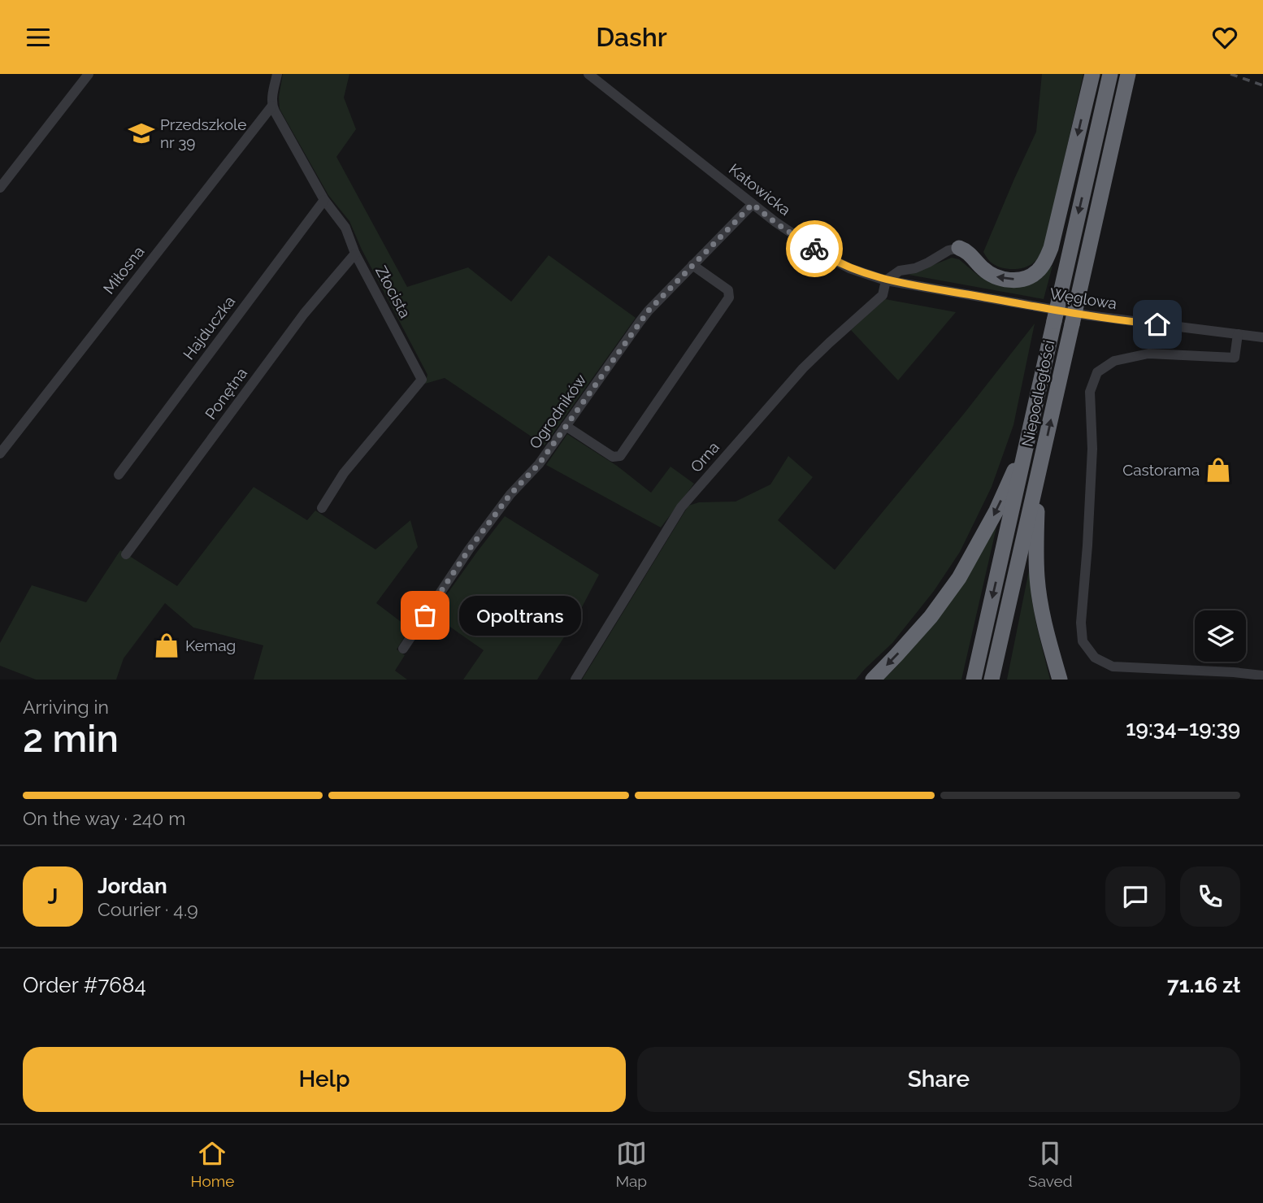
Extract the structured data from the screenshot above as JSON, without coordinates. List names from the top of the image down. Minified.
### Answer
{"streets":{"highway":["Niepodległości"],"street":["Katowicka","Miłosna","Złocista","Węglowa","Hajduczka","Ponętna","Ogrodników","Orna"]},"crossings":[["Katowicka","Węglowa"],["Katowicka","Ogrodników"],["Katowicka","Orna"],["Miłosna","Złocista"],["Złocista","Hajduczka"],["Złocista","Ponętna"]],"places":{"school or university":["Przedszkole nr 39"],"shop":["Castorama","Kemag"],"other":["Opoltrans"]},"page":{"header":"Dashr","bubble":"Opoltrans","heading":["2 min","Arriving in","19:34–19:39"],"panel":["Jordan","Courier · 4.9","Order #7684","71.16 zł"],"bar":"On the way · 240 m","round":"J","buttons":["Help","Share"],"tabs":["Home","Map","Saved"]}}
